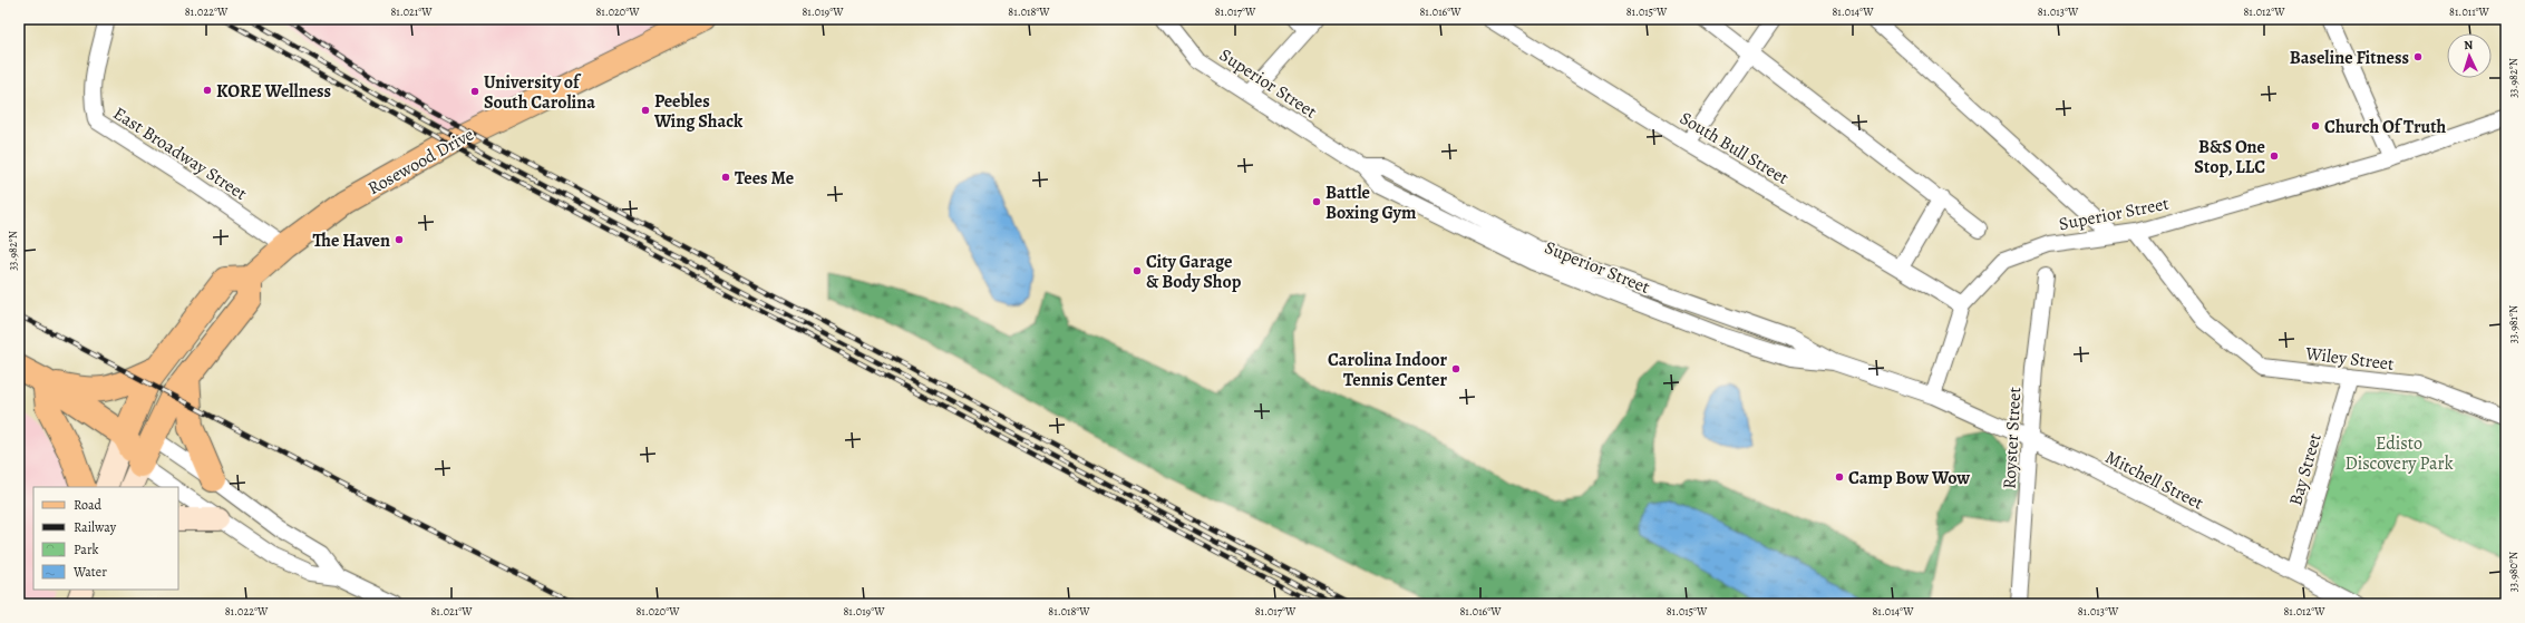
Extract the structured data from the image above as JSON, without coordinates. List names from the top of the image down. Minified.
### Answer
{"streets":{"main road":["Rosewood Drive"],"street":["Superior Street","South Bull Street","East Broadway Street","Wiley Street","Royster Street","Bay Street","Mitchell Street"]},"crossings":[["Superior Street","South Bull Street"],["Superior Street","Wiley Street"],["Superior Street","Mitchell Street"],["East Broadway Street","Rosewood Drive"],["Wiley Street","Bay Street"],["Royster Street","Mitchell Street"],["Bay Street","Mitchell Street"]],"parks":["Edisto Discovery Park"],"places":["Baseline Fitness","KORE Wellness","University of South Carolina","Peebles Wing Shack","Church Of Truth","B&S One Stop, LLC","Tees Me","Battle Boxing Gym","The Haven","City Garage & Body Shop","Carolina Indoor Tennis Center","Camp Bow Wow"],"legend":["Road","Railway","Park","Water"],"north":"top","coordinates":["81.022°W","81.021°W","81.020°W","81.019°W","81.018°W","81.017°W","81.016°W","81.015°W","81.014°W","81.013°W","81.012°W","81.011°W","33.982°N","33.981°N","33.980°N"]}
